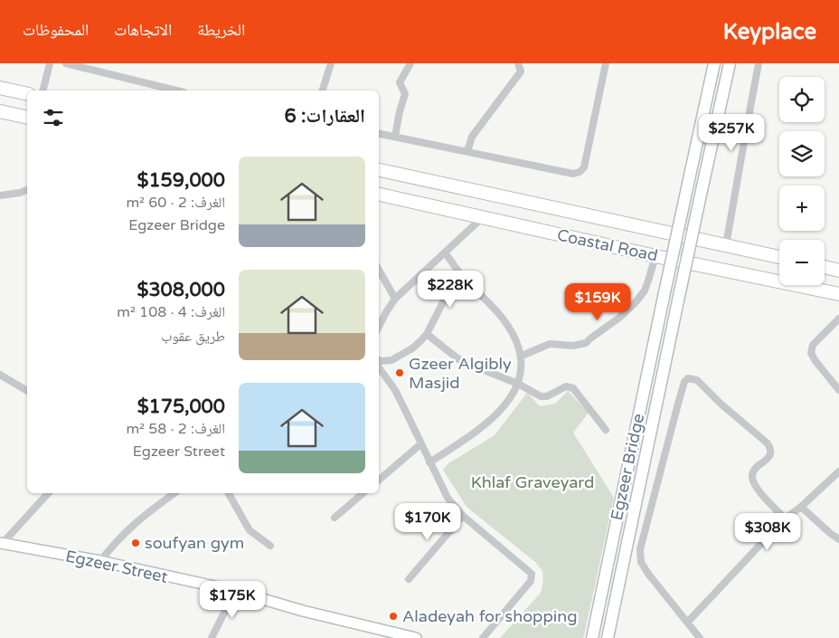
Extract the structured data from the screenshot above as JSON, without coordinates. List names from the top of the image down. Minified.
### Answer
{"streets":{"highway":["Coastal Road"],"main road":["Egzeer Bridge"],"street":["Egzeer Street"]},"parks":["Khlaf Graveyard"],"places":["Gzeer Algibly Masjid","soufyan gym","Aladeyah for shopping"],"page":{"header":"Keyplace","nav":["الخريطة","الاتجاهات","المحفوظات"],"map_buttons":["+","−"],"heading":"العقارات: 6","price":["$257K","$228K","$159K","$170K","$308K","$175K"],"list":[{"name":"$159,000","note":"الغرف: 2 · 60 m² · Egzeer Bridge"},{"name":"$308,000","note":"الغرف: 4 · 108 m² · طريق عقوب"},{"name":"$175,000","note":"الغرف: 2 · 58 m² · Egzeer Street"}]}}
